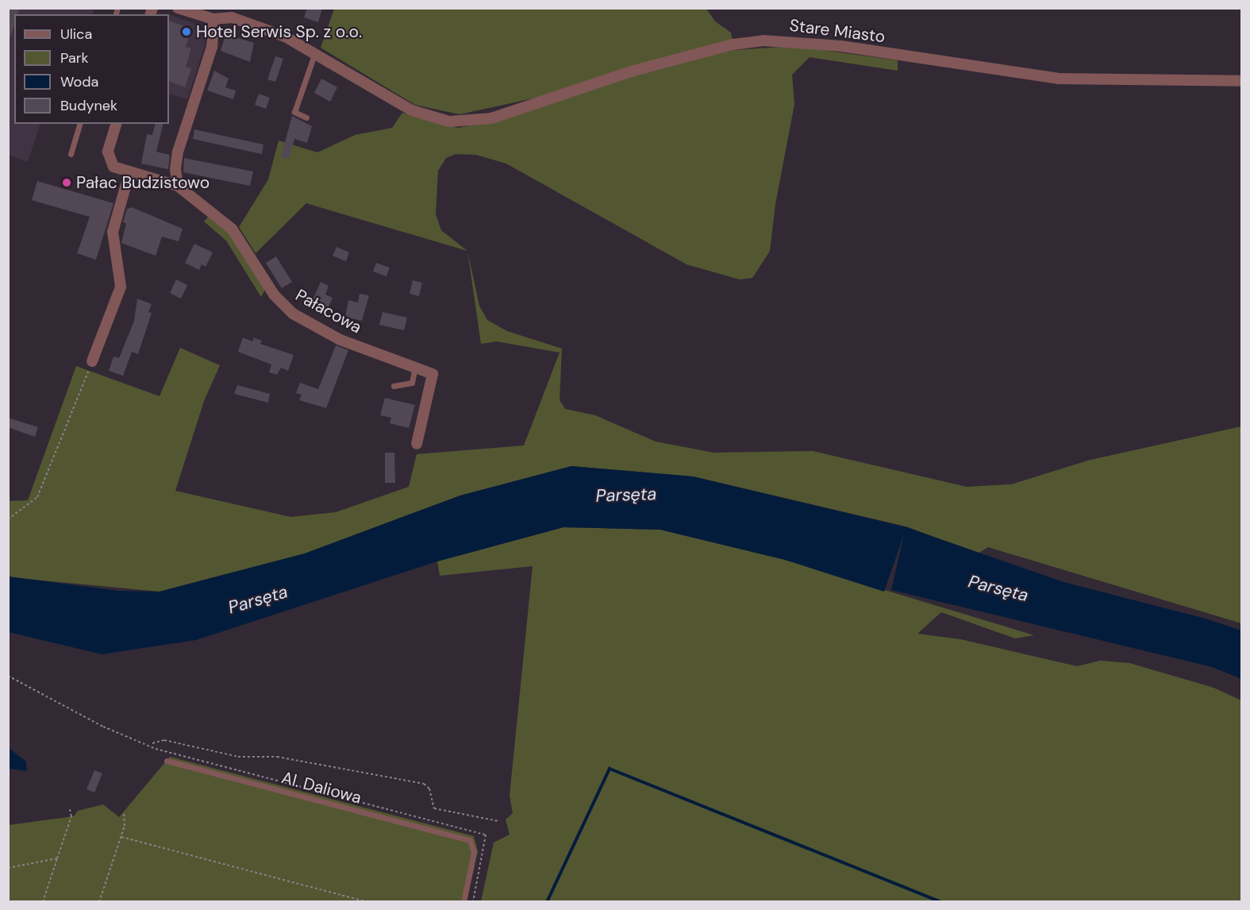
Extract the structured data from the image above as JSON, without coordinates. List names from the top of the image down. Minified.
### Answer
{"streets":{"street":["Stare Miasto","Pałacowa"],"lane":["Al. Daliowa"]},"water":["Parsęta"],"places":["Hotel Serwis Sp. z o.o.","Pałac Budzistowo"],"legend":["Ulica","Park","Woda","Budynek"]}
